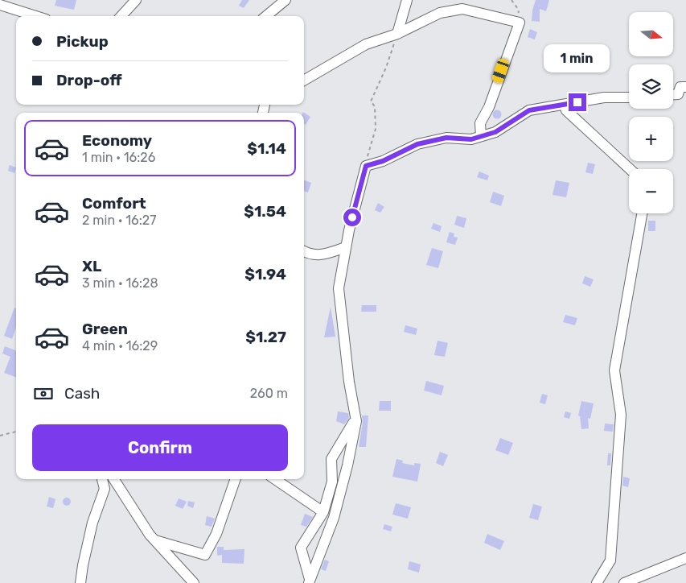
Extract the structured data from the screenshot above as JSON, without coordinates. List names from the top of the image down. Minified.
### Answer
{"north":"right","page":{"map_buttons":["+","−"],"banner":["Pickup","Drop-off"],"bubble":"1 min","list":[{"name":"Economy","note":"1 min · 16:26","value":"$1.14"},{"name":"Comfort","note":"2 min · 16:27","value":"$1.54"},{"name":"XL","note":"3 min · 16:28","value":"$1.94"},{"name":"Green","note":"4 min · 16:29","value":"$1.27"}],"pay":["Cash","260 m"],"buttons":"Confirm"}}
